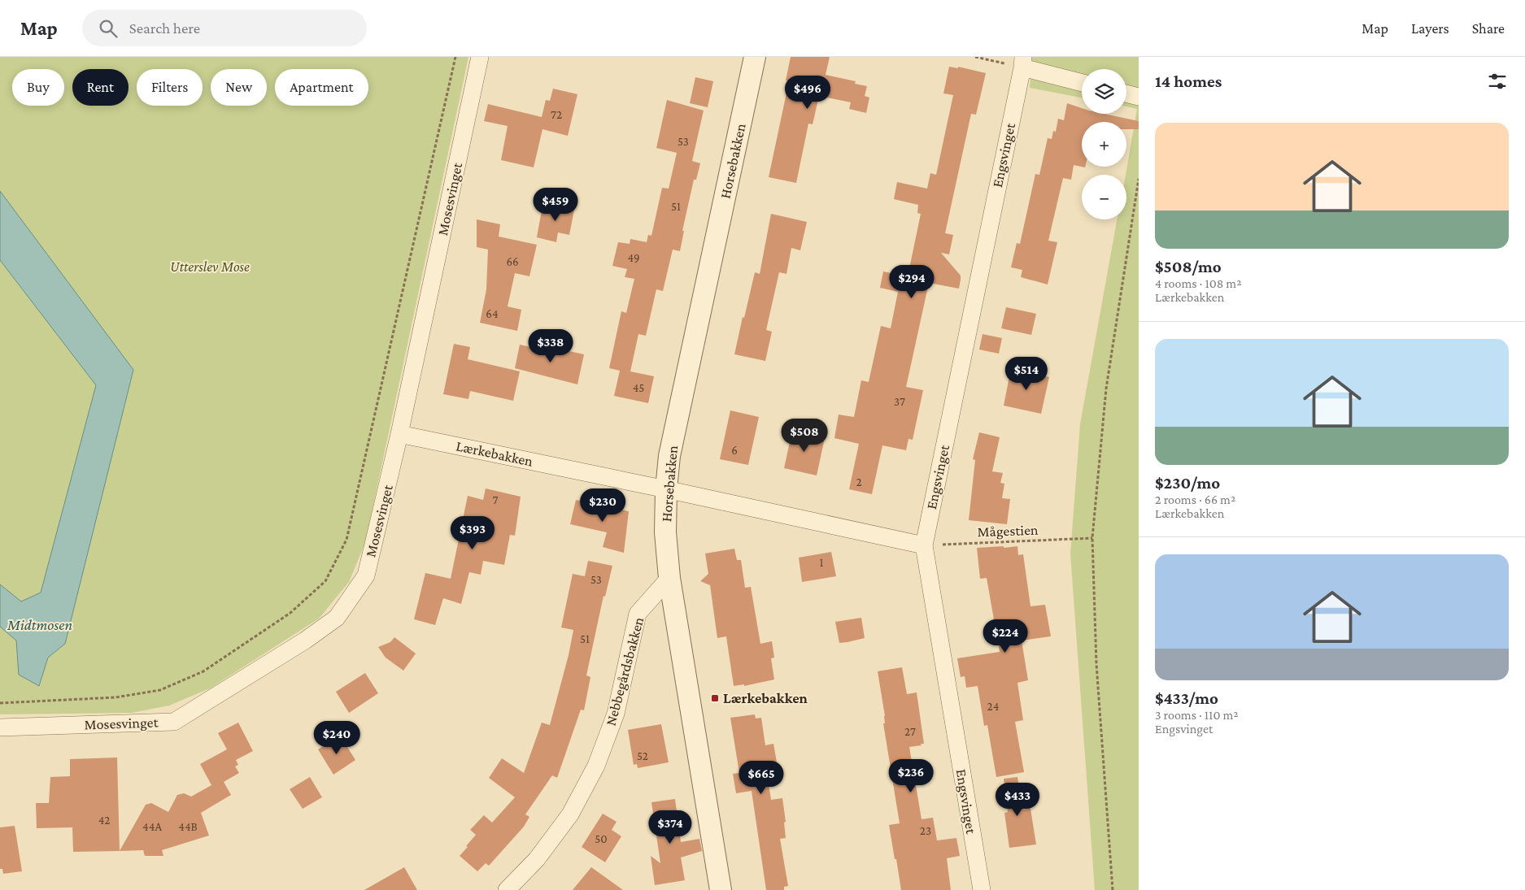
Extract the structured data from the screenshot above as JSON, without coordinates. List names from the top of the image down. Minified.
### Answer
{"streets":{"street":["Engsvinget","Horsebakken","Mosesvinget","Lærkebakken","Nebbegårdsbakken"],"path":["Mågestien"]},"crossings":[["Engsvinget","Lærkebakken"],["Engsvinget","Mågestien"],["Horsebakken","Lærkebakken"],["Horsebakken","Nebbegårdsbakken"],["Mosesvinget","Lærkebakken"],["Lærkebakken","Mågestien"]],"water":["Midtmosen"],"parks":["Utterslev Mose"],"places":{"transit":["Lærkebakken"]},"house_numbers":["72","53","51","49","66","64","45","37","6","2","7","1","53","51","24","27","52","42","44A","44B","23","50"],"page":{"header":"Map","search":"Search here","nav":["Map","Layers","Share"],"heading":"14 homes","map_buttons":["+","−"],"chip":["Buy","Rent","Filters","New","Apartment"],"price":["$496","$459","$294","$338","$514","$508","$230","$393","$224","$240","$236","$665","$433","$374"],"list":[{"name":"$508/mo","note":"4 rooms · 108 m² · Lærkebakken"},{"name":"$230/mo","note":"2 rooms · 66 m² · Lærkebakken"},{"name":"$433/mo","note":"3 rooms · 110 m² · Engsvinget"}]}}
